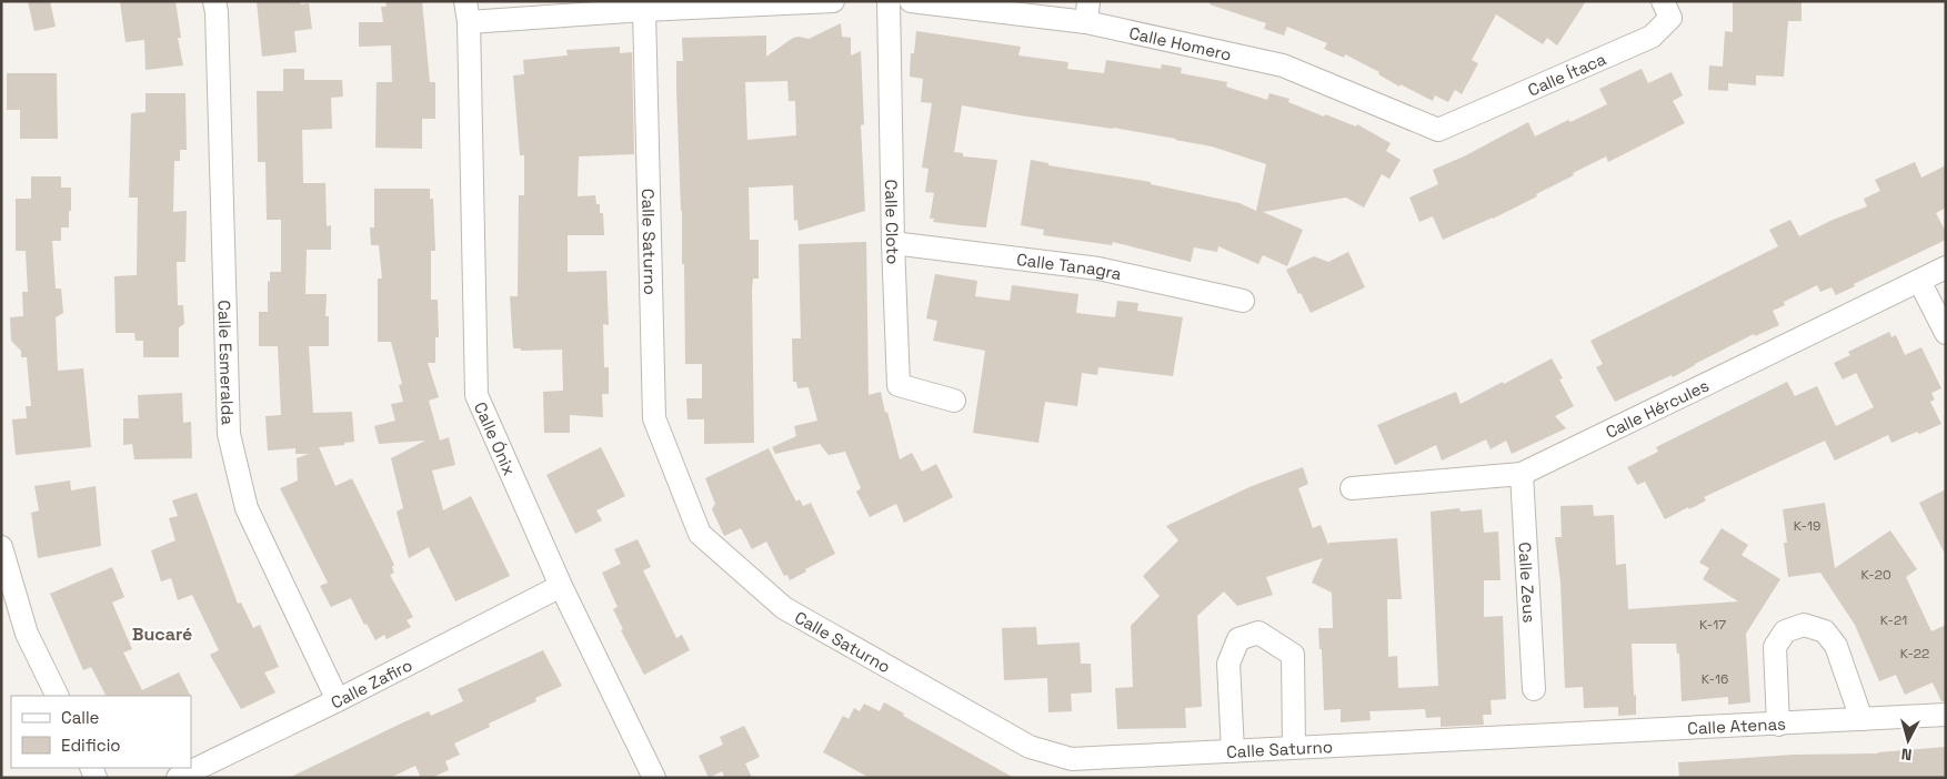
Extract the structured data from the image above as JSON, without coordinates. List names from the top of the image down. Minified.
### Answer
{"streets":{"street":["Calle Homero","Calle Ítaca","Calle Cloto","Calle Saturno","Calle Tanagra","Calle Esmeralda","Calle Hércules","Calle Ónix","Calle Zeus","Calle Zafiro","Calle Atenas"]},"crossings":[["Calle Homero","Calle Ítaca"],["Calle Cloto","Calle Tanagra"],["Calle Saturno","Calle Atenas"],["Calle Esmeralda","Calle Zafiro"],["Calle Hércules","Calle Zeus"],["Calle Ónix","Calle Zafiro"]],"districts":["Bucaré"],"house_numbers":["K-19","K-20","K-21","K-17","K-22","K-16"],"legend":["Calle","Edificio"],"north":"bottom"}
